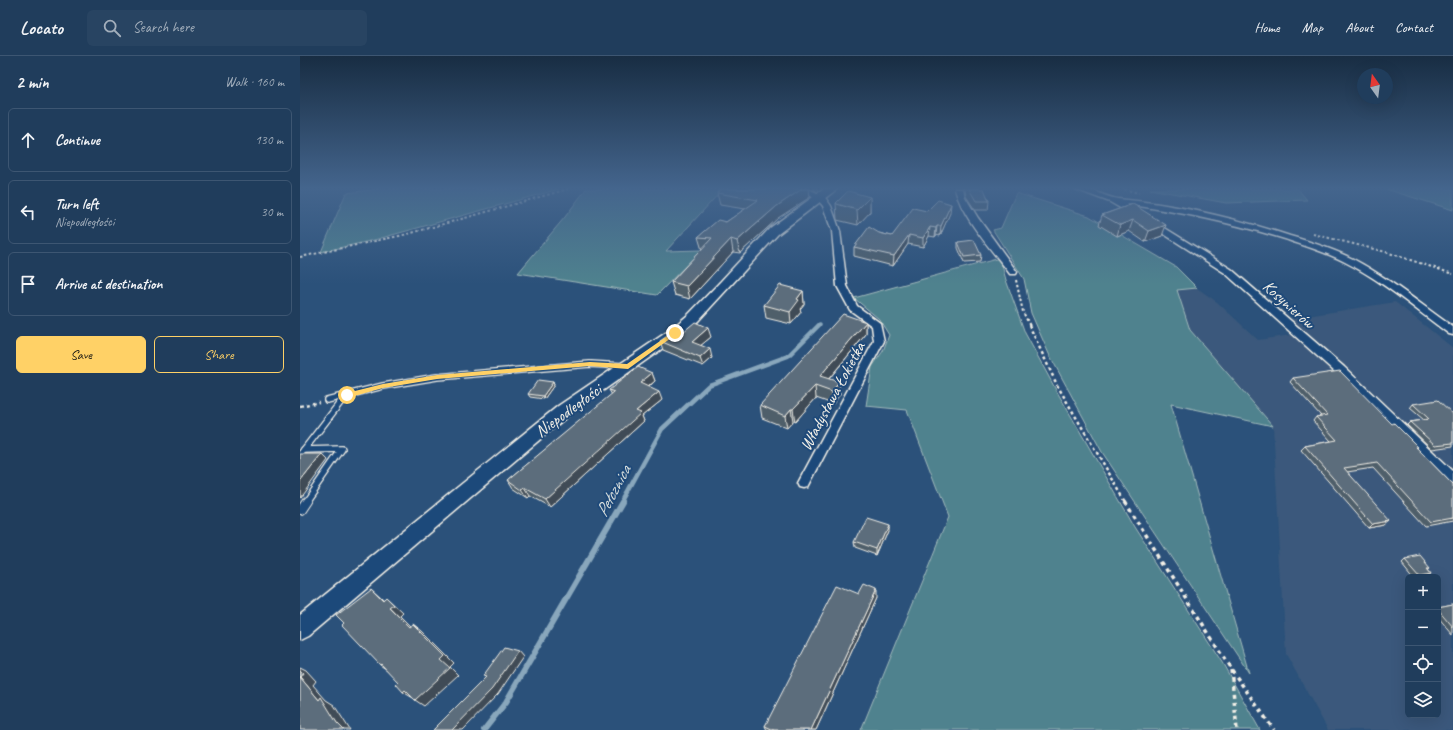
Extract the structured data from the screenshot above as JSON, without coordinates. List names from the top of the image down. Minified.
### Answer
{"streets":{"main road":["Niepodległości"],"street":["Kosynierów","Władysława Łokietka"]},"water":["Pełcznica"],"north":"top","page":{"header":"Locato","search":"Search here","nav":["Home","Map","About","Contact"],"heading":["2 min","Walk · 160 m"],"list":[["Continue","130 m"],["Turn left","Niepodległości","30 m"],"Arrive at destination"],"buttons":["Save","Share"],"map_buttons":["+","−"]}}
